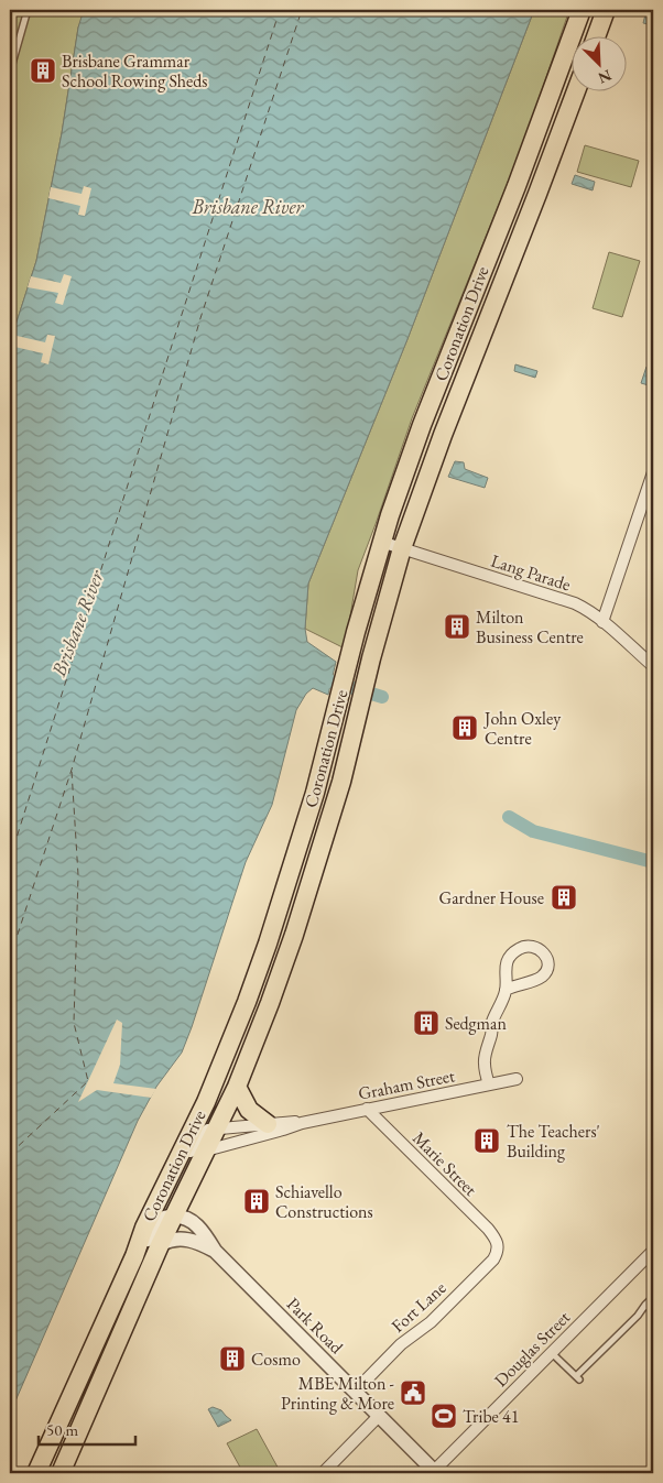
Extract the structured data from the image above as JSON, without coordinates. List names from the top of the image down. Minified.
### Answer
{"streets":{"highway":["Coronation Drive"],"street":["Lang Parade","Graham Street","Marie Street","Fort Lane","Park Road","Douglas Street"]},"crossings":[["Coronation Drive","Lang Parade"],["Coronation Drive","Graham Street"],["Coronation Drive","Park Road"],["Graham Street","Marie Street"],["Marie Street","Fort Lane"],["Fort Lane","Park Road"],["Park Road","Douglas Street"]],"water":["Brisbane River"],"places":{"building":["Brisbane Grammar School Rowing Sheds","Milton Business Centre","John Oxley Centre","Gardner House","Sedgman","The Teachers' Building","Schiavello Constructions","Cosmo"],"public building":["MBE Milton - Printing & More"],"sports":["Tribe 41"]},"scale_bar":"50 m","north":"bottom right"}
